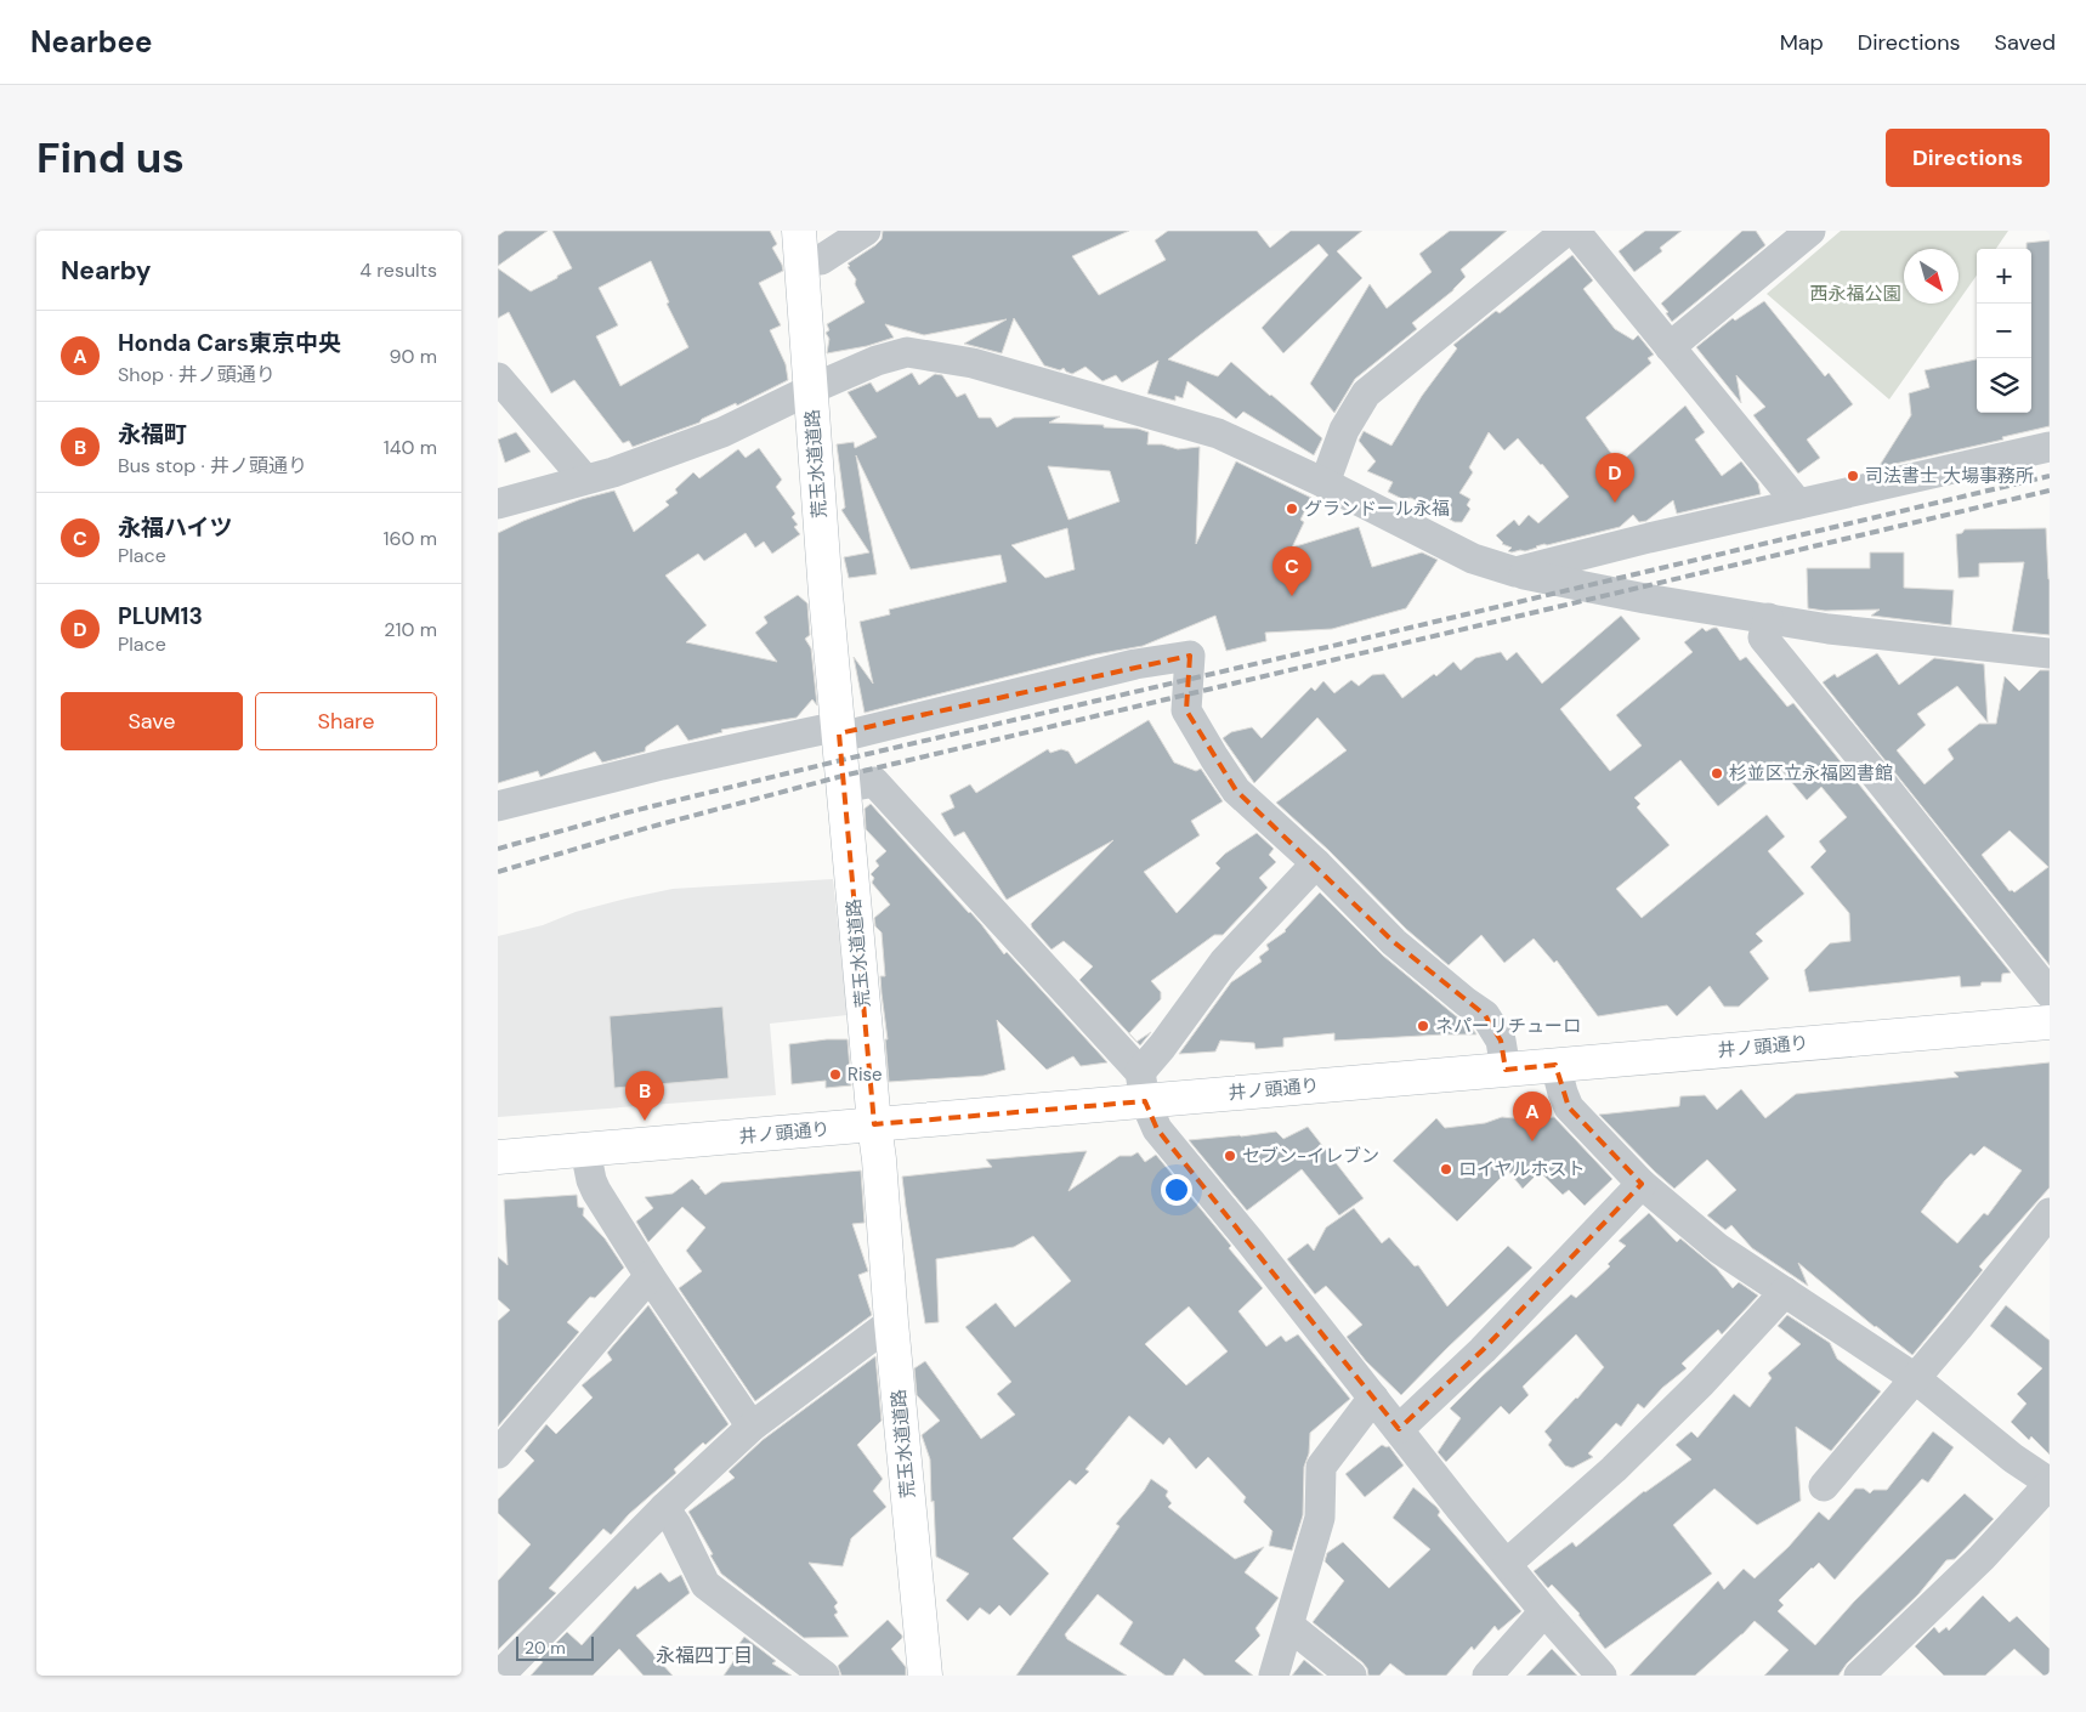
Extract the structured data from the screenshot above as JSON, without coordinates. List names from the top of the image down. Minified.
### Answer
{"streets":{"main road":["荒玉水道道路","井ノ頭通り"]},"crossings":[["荒玉水道道路","井ノ頭通り"]],"districts":["永福四丁目"],"parks":["西永福公園"],"places":["司法書士 大場事務所","グランドール永福","杉並区立永福図書館","ネパーリチューロ","Rise","セブン-イレブン","ロイヤルホスト"],"scale_bar":"20 m","north":"bottom right","page":{"header":"Nearbee","nav":["Map","Directions","Saved"],"buttons":["Directions",["Save","Share"]],"title":"Find us","heading":["Nearby","4 results"],"map_buttons":["+","−"],"list":[{"mark":"A","name":"Honda Cars東京中央","note":"Shop · 井ノ頭通り","value":"90 m"},{"mark":"B","name":"永福町","note":"Bus stop · 井ノ頭通り","value":"140 m"},{"mark":"C","name":"永福ハイツ","note":"Place","value":"160 m"},{"mark":"D","name":"PLUM13","note":"Place","value":"210 m"}],"pins":["D","C","B","A"],"scale":"20 m"}}
